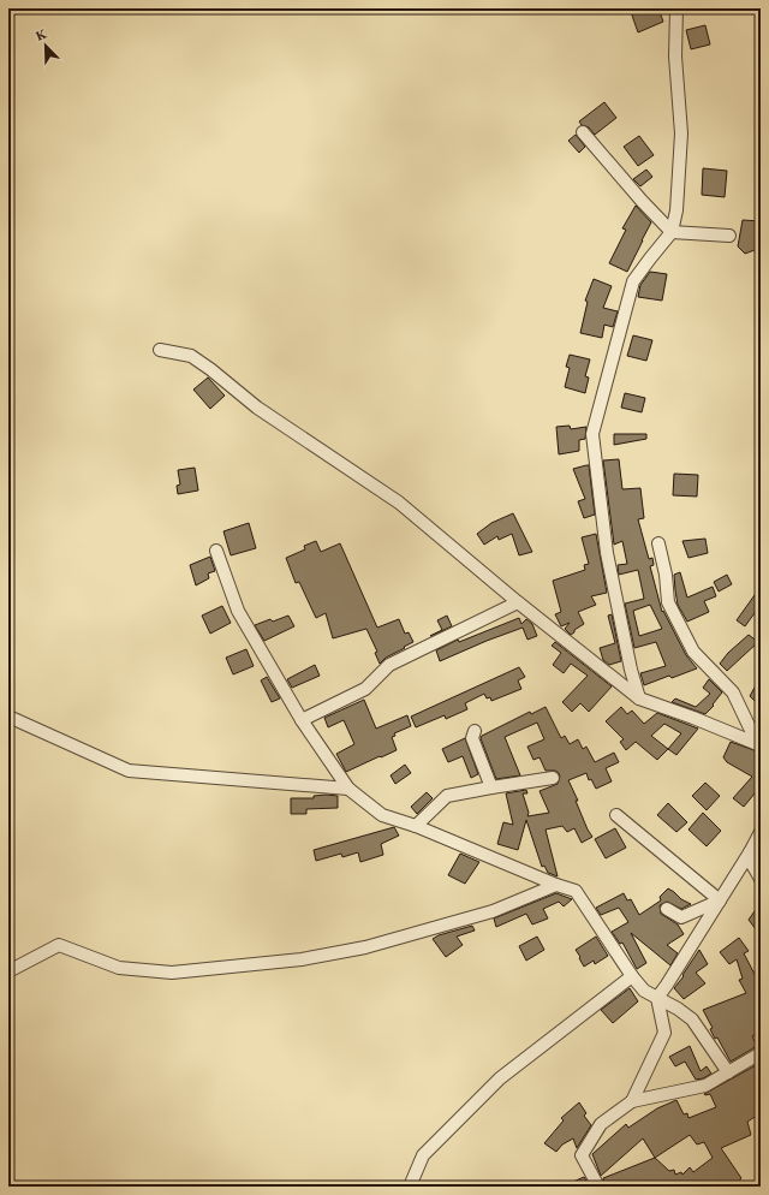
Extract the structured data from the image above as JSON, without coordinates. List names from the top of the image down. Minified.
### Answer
{"north":"top left"}
